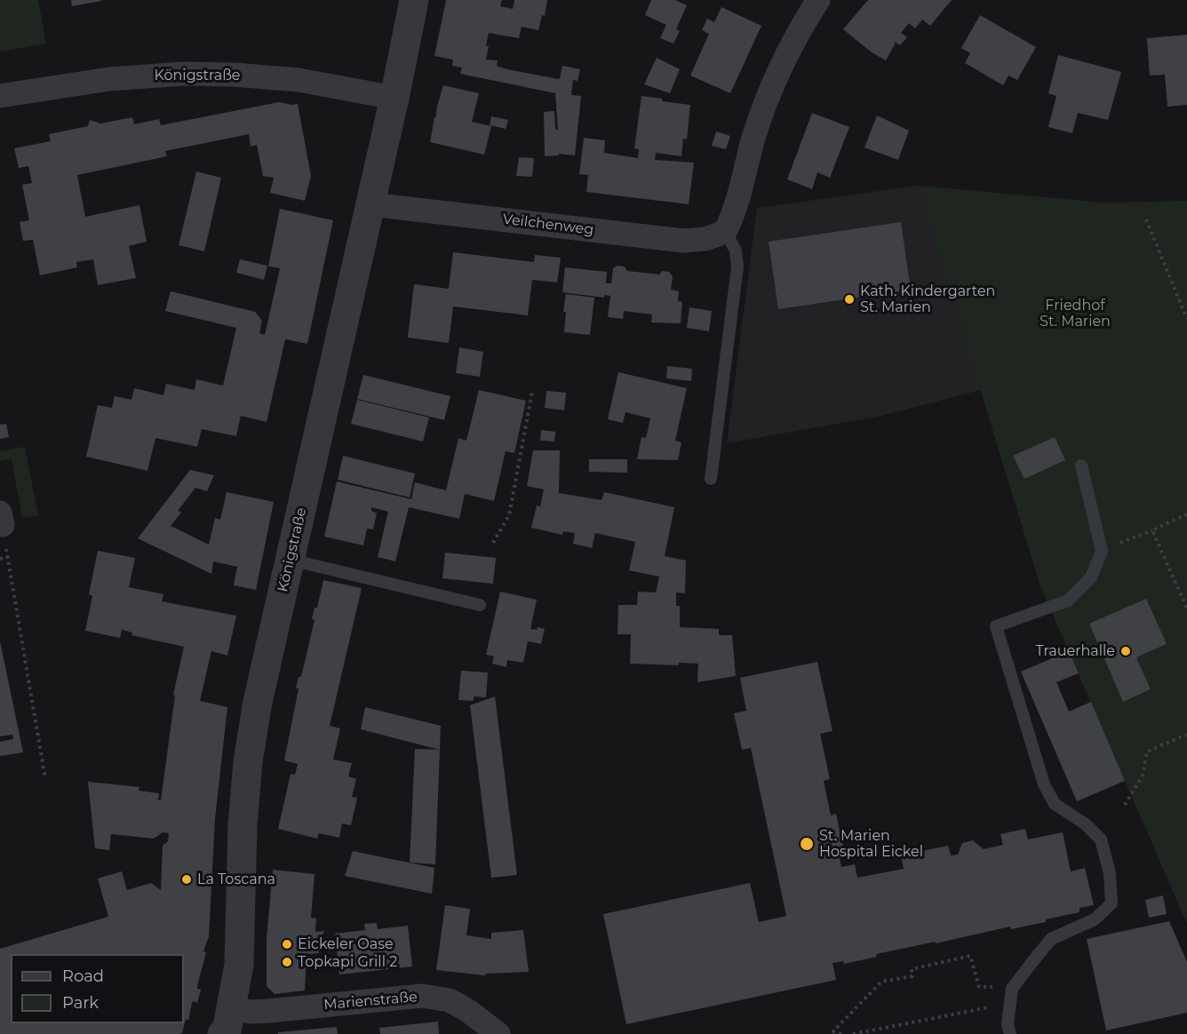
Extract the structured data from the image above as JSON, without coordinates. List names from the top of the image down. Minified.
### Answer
{"streets":{"street":["Königstraße","Veilchenweg","Marienstraße"]},"crossings":[["Königstraße","Veilchenweg"],["Königstraße","Marienstraße"]],"parks":["Friedhof St. Marien"],"places":["Kath. Kindergarten St. Marien","Trauerhalle","St. Marien Hospital Eickel","La Toscana","Eickeler Oase","Topkapi Grill 2"],"legend":["Road","Park"]}
